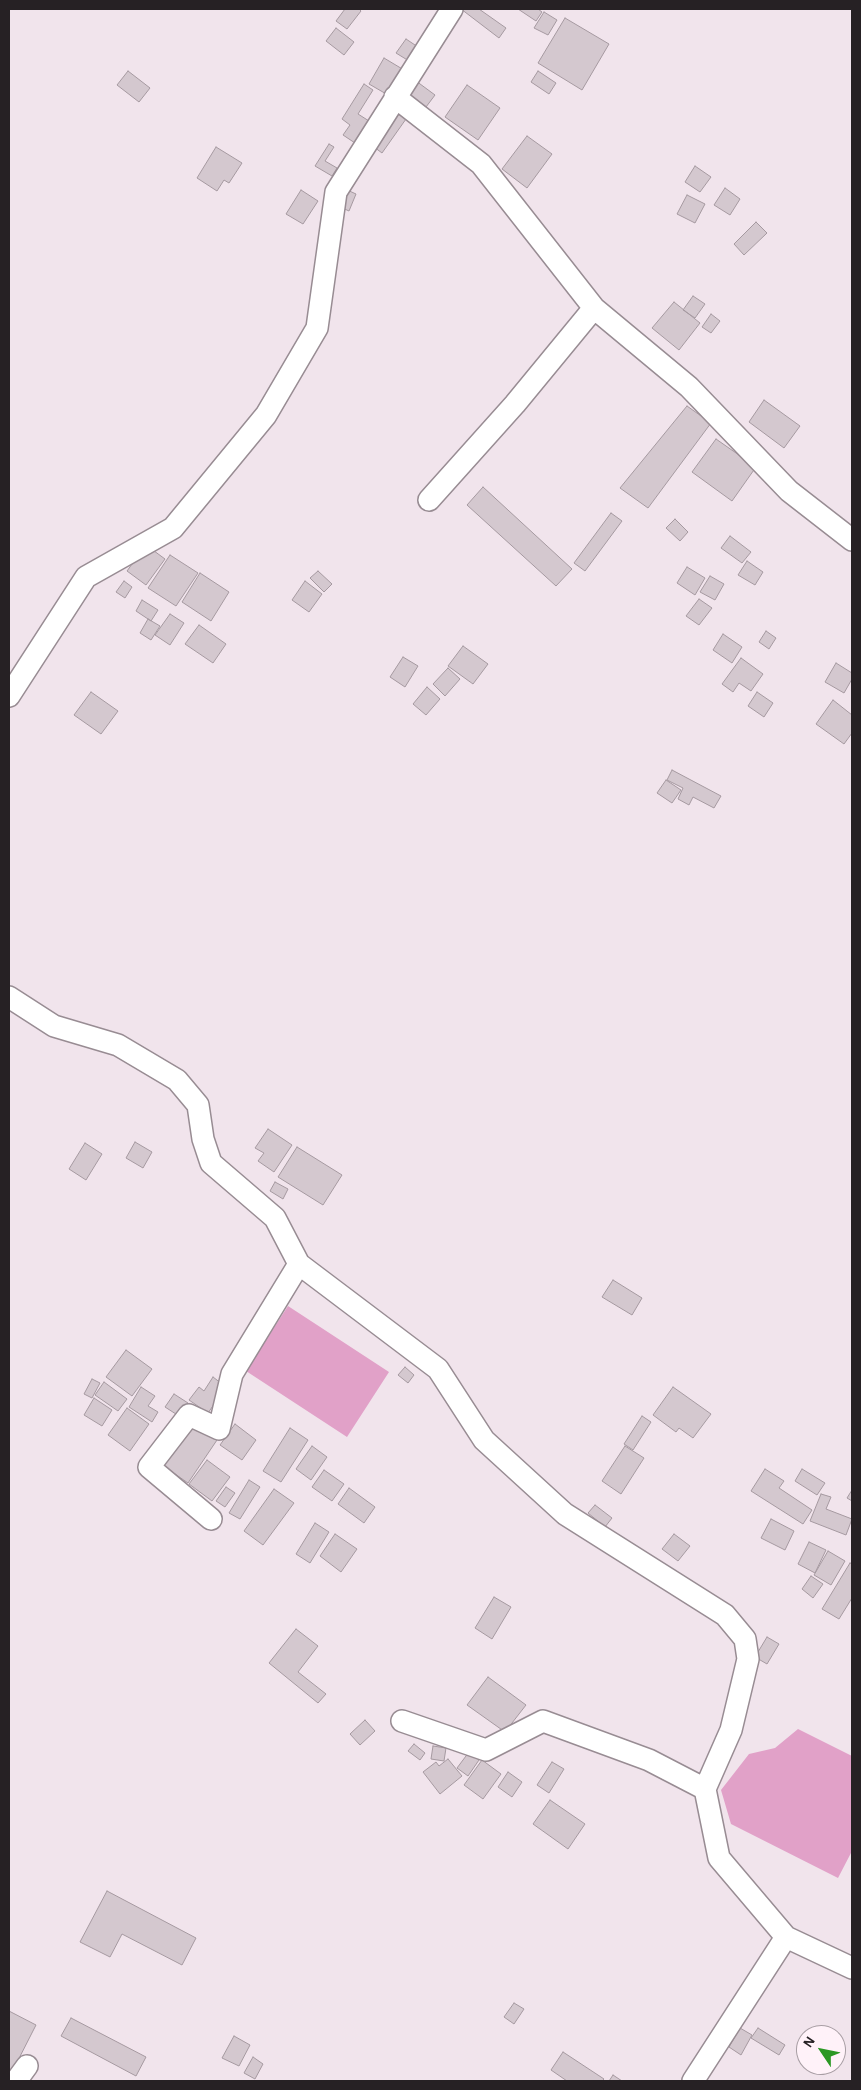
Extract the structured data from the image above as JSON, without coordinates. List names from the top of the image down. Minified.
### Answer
{"north":"top left"}
